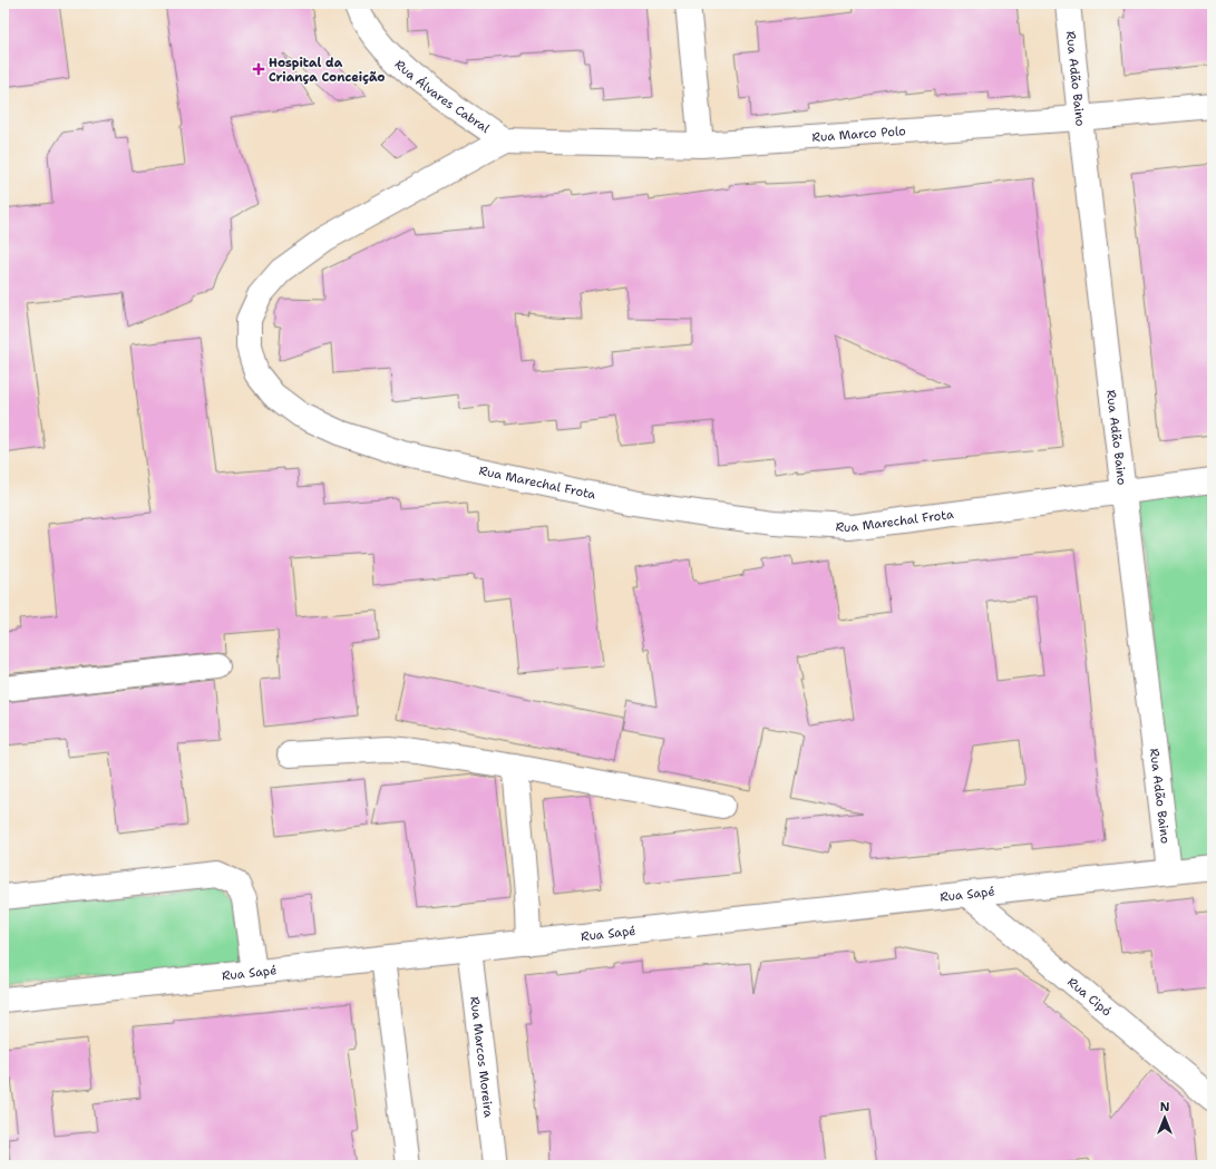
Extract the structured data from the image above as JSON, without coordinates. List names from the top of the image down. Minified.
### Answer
{"streets":{"street":["Rua Adão Baino","Rua Álvares Cabral","Rua Marco Polo","Rua Marechal Frota","Rua Sapé","Rua Cipó","Rua Marcos Moreira"]},"crossings":[["Rua Adão Baino","Rua Marco Polo"],["Rua Adão Baino","Rua Marechal Frota"],["Rua Adão Baino","Rua Sapé"],["Rua Álvares Cabral","Rua Marco Polo"],["Rua Álvares Cabral","Rua Marechal Frota"],["Rua Marco Polo","Rua Marechal Frota"],["Rua Sapé","Rua Cipó"],["Rua Sapé","Rua Marcos Moreira"]],"places":{"health":["Hospital da Criança Conceição"]},"north":"top"}
